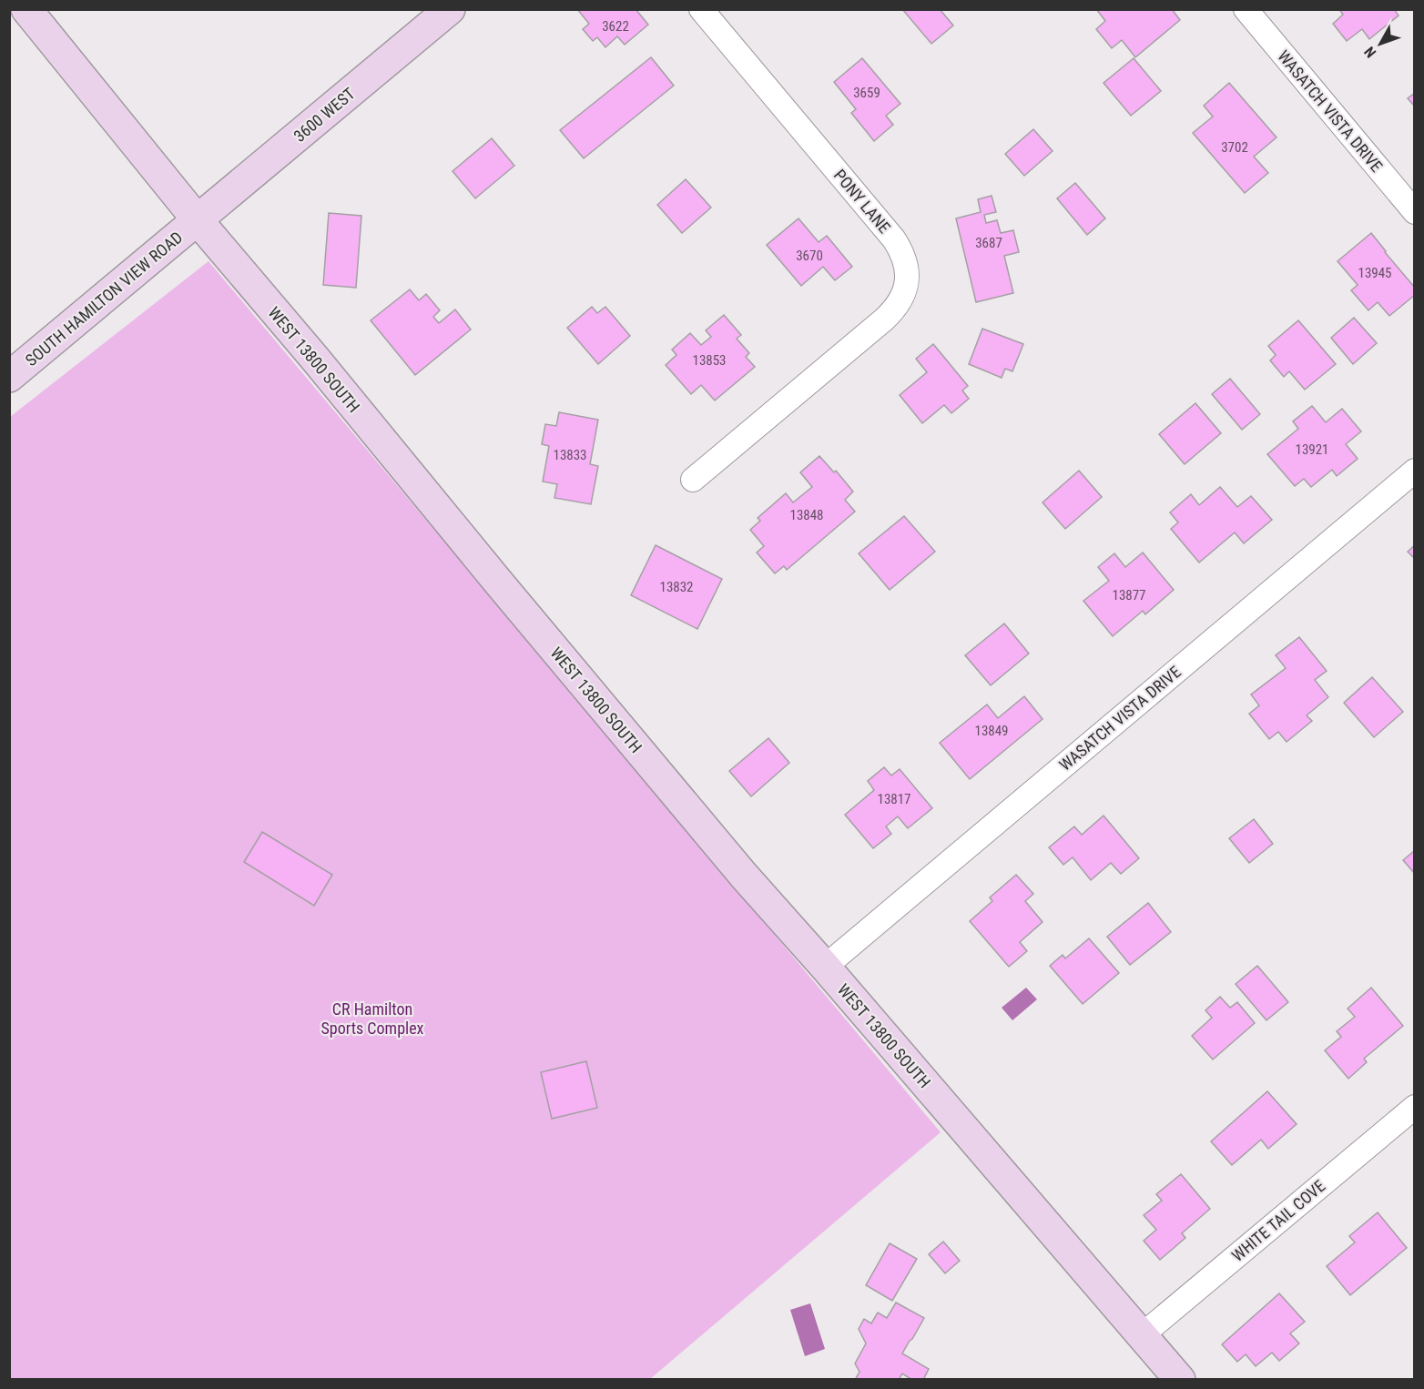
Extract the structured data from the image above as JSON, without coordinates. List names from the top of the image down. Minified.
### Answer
{"streets":{"street":["WASATCH VISTA DRIVE","3600 WEST","PONY LANE","SOUTH HAMILTON VIEW ROAD","WEST 13800 SOUTH","WHITE TAIL COVE"]},"crossings":[["WASATCH VISTA DRIVE","WEST 13800 SOUTH"],["3600 WEST","SOUTH HAMILTON VIEW ROAD"],["3600 WEST","WEST 13800 SOUTH"],["SOUTH HAMILTON VIEW ROAD","WEST 13800 SOUTH"],["WEST 13800 SOUTH","WHITE TAIL COVE"]],"parks":["CR Hamilton Sports Complex"],"house_numbers":["3622","3659","3702","3687","3670","13945","13853","13921","13833","13848","13832","13877","13849","13817"],"north":"bottom left"}
